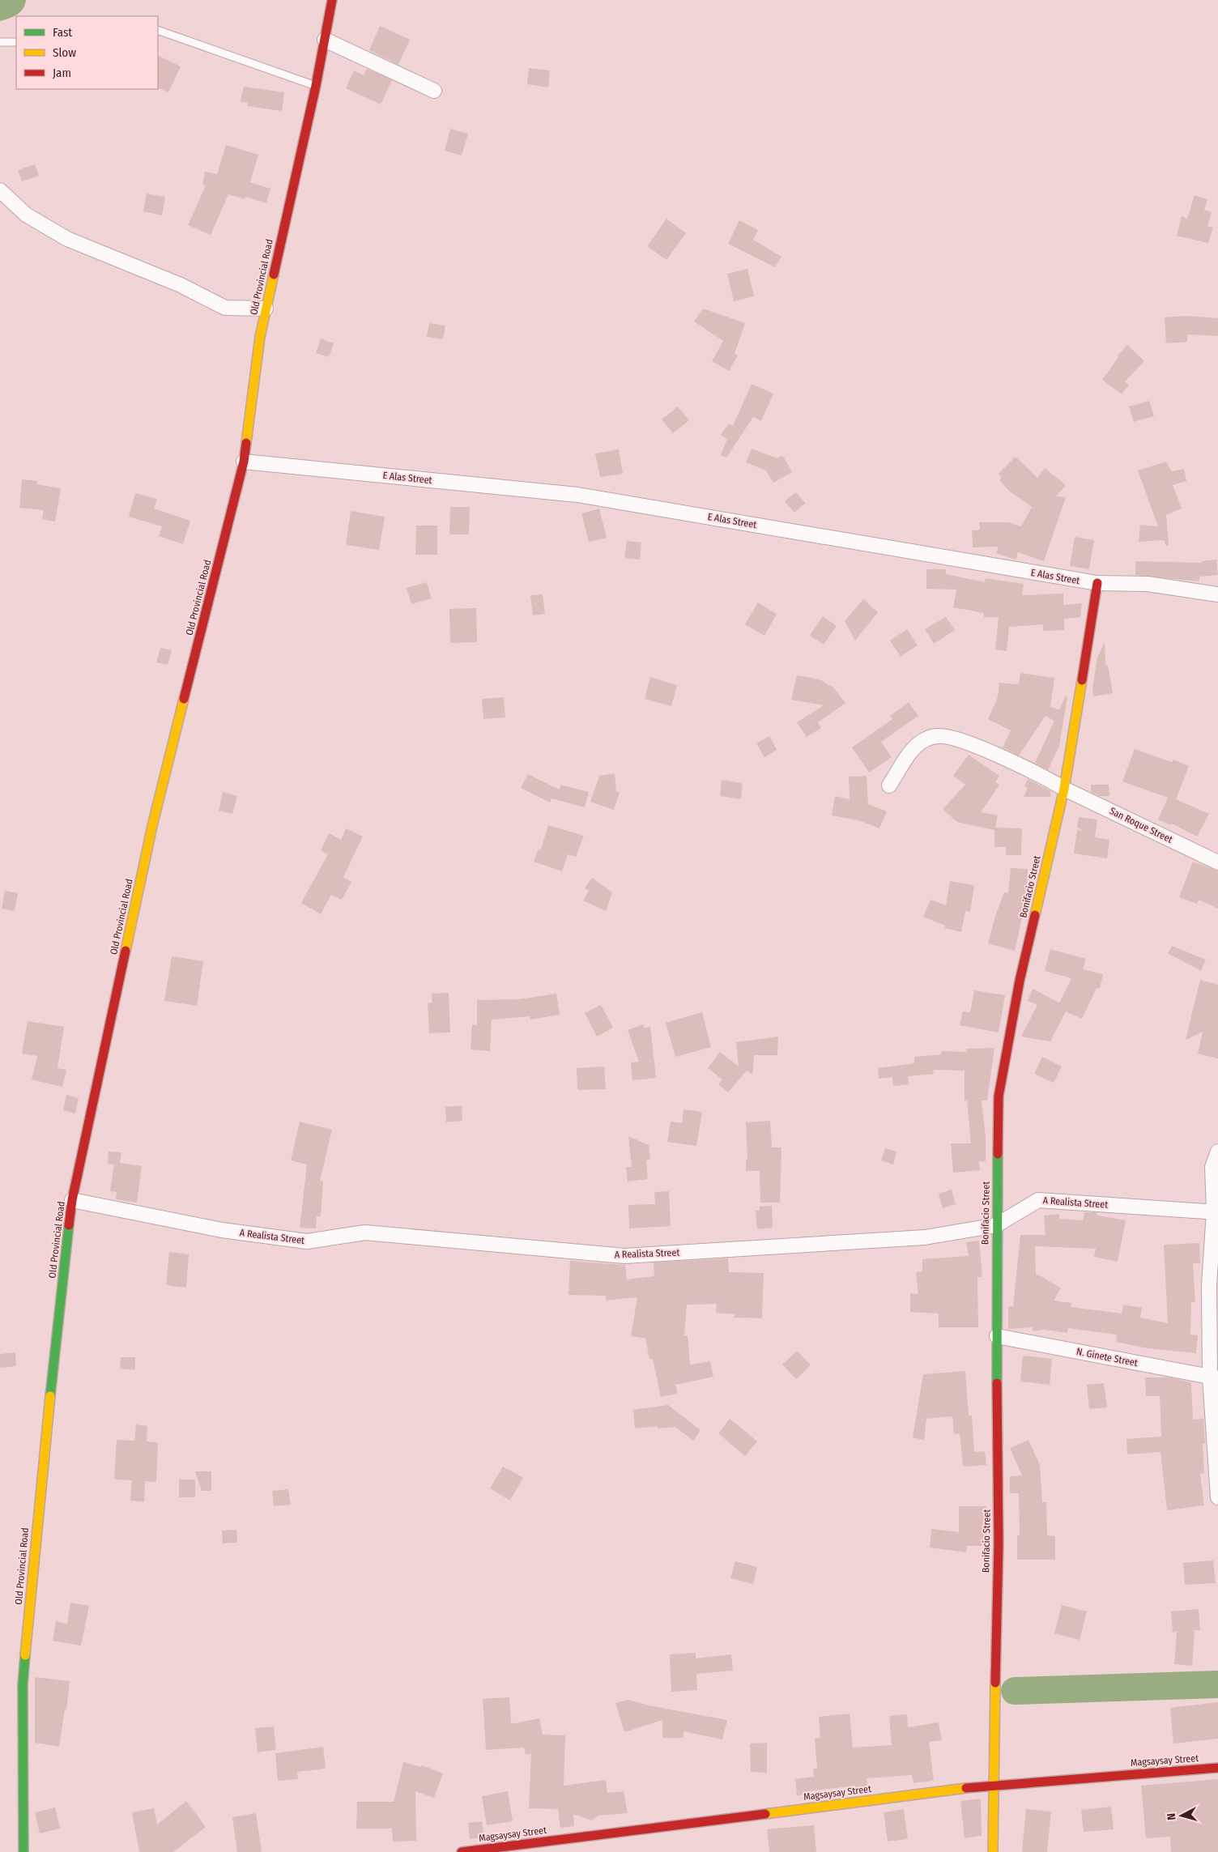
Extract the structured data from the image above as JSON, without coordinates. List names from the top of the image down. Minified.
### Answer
{"streets":{"street":["Old Provincial Road","E Alas Street","San Roque Street","Bonifacio Street","A Realista Street","N. Ginete Street","Magsaysay Street"]},"crossings":[["Old Provincial Road","E Alas Street"],["Old Provincial Road","A Realista Street"],["E Alas Street","Bonifacio Street"],["San Roque Street","Bonifacio Street"],["Bonifacio Street","A Realista Street"],["Bonifacio Street","N. Ginete Street"],["Bonifacio Street","Magsaysay Street"]],"legend":["Fast","Slow","Jam"],"north":"left"}
